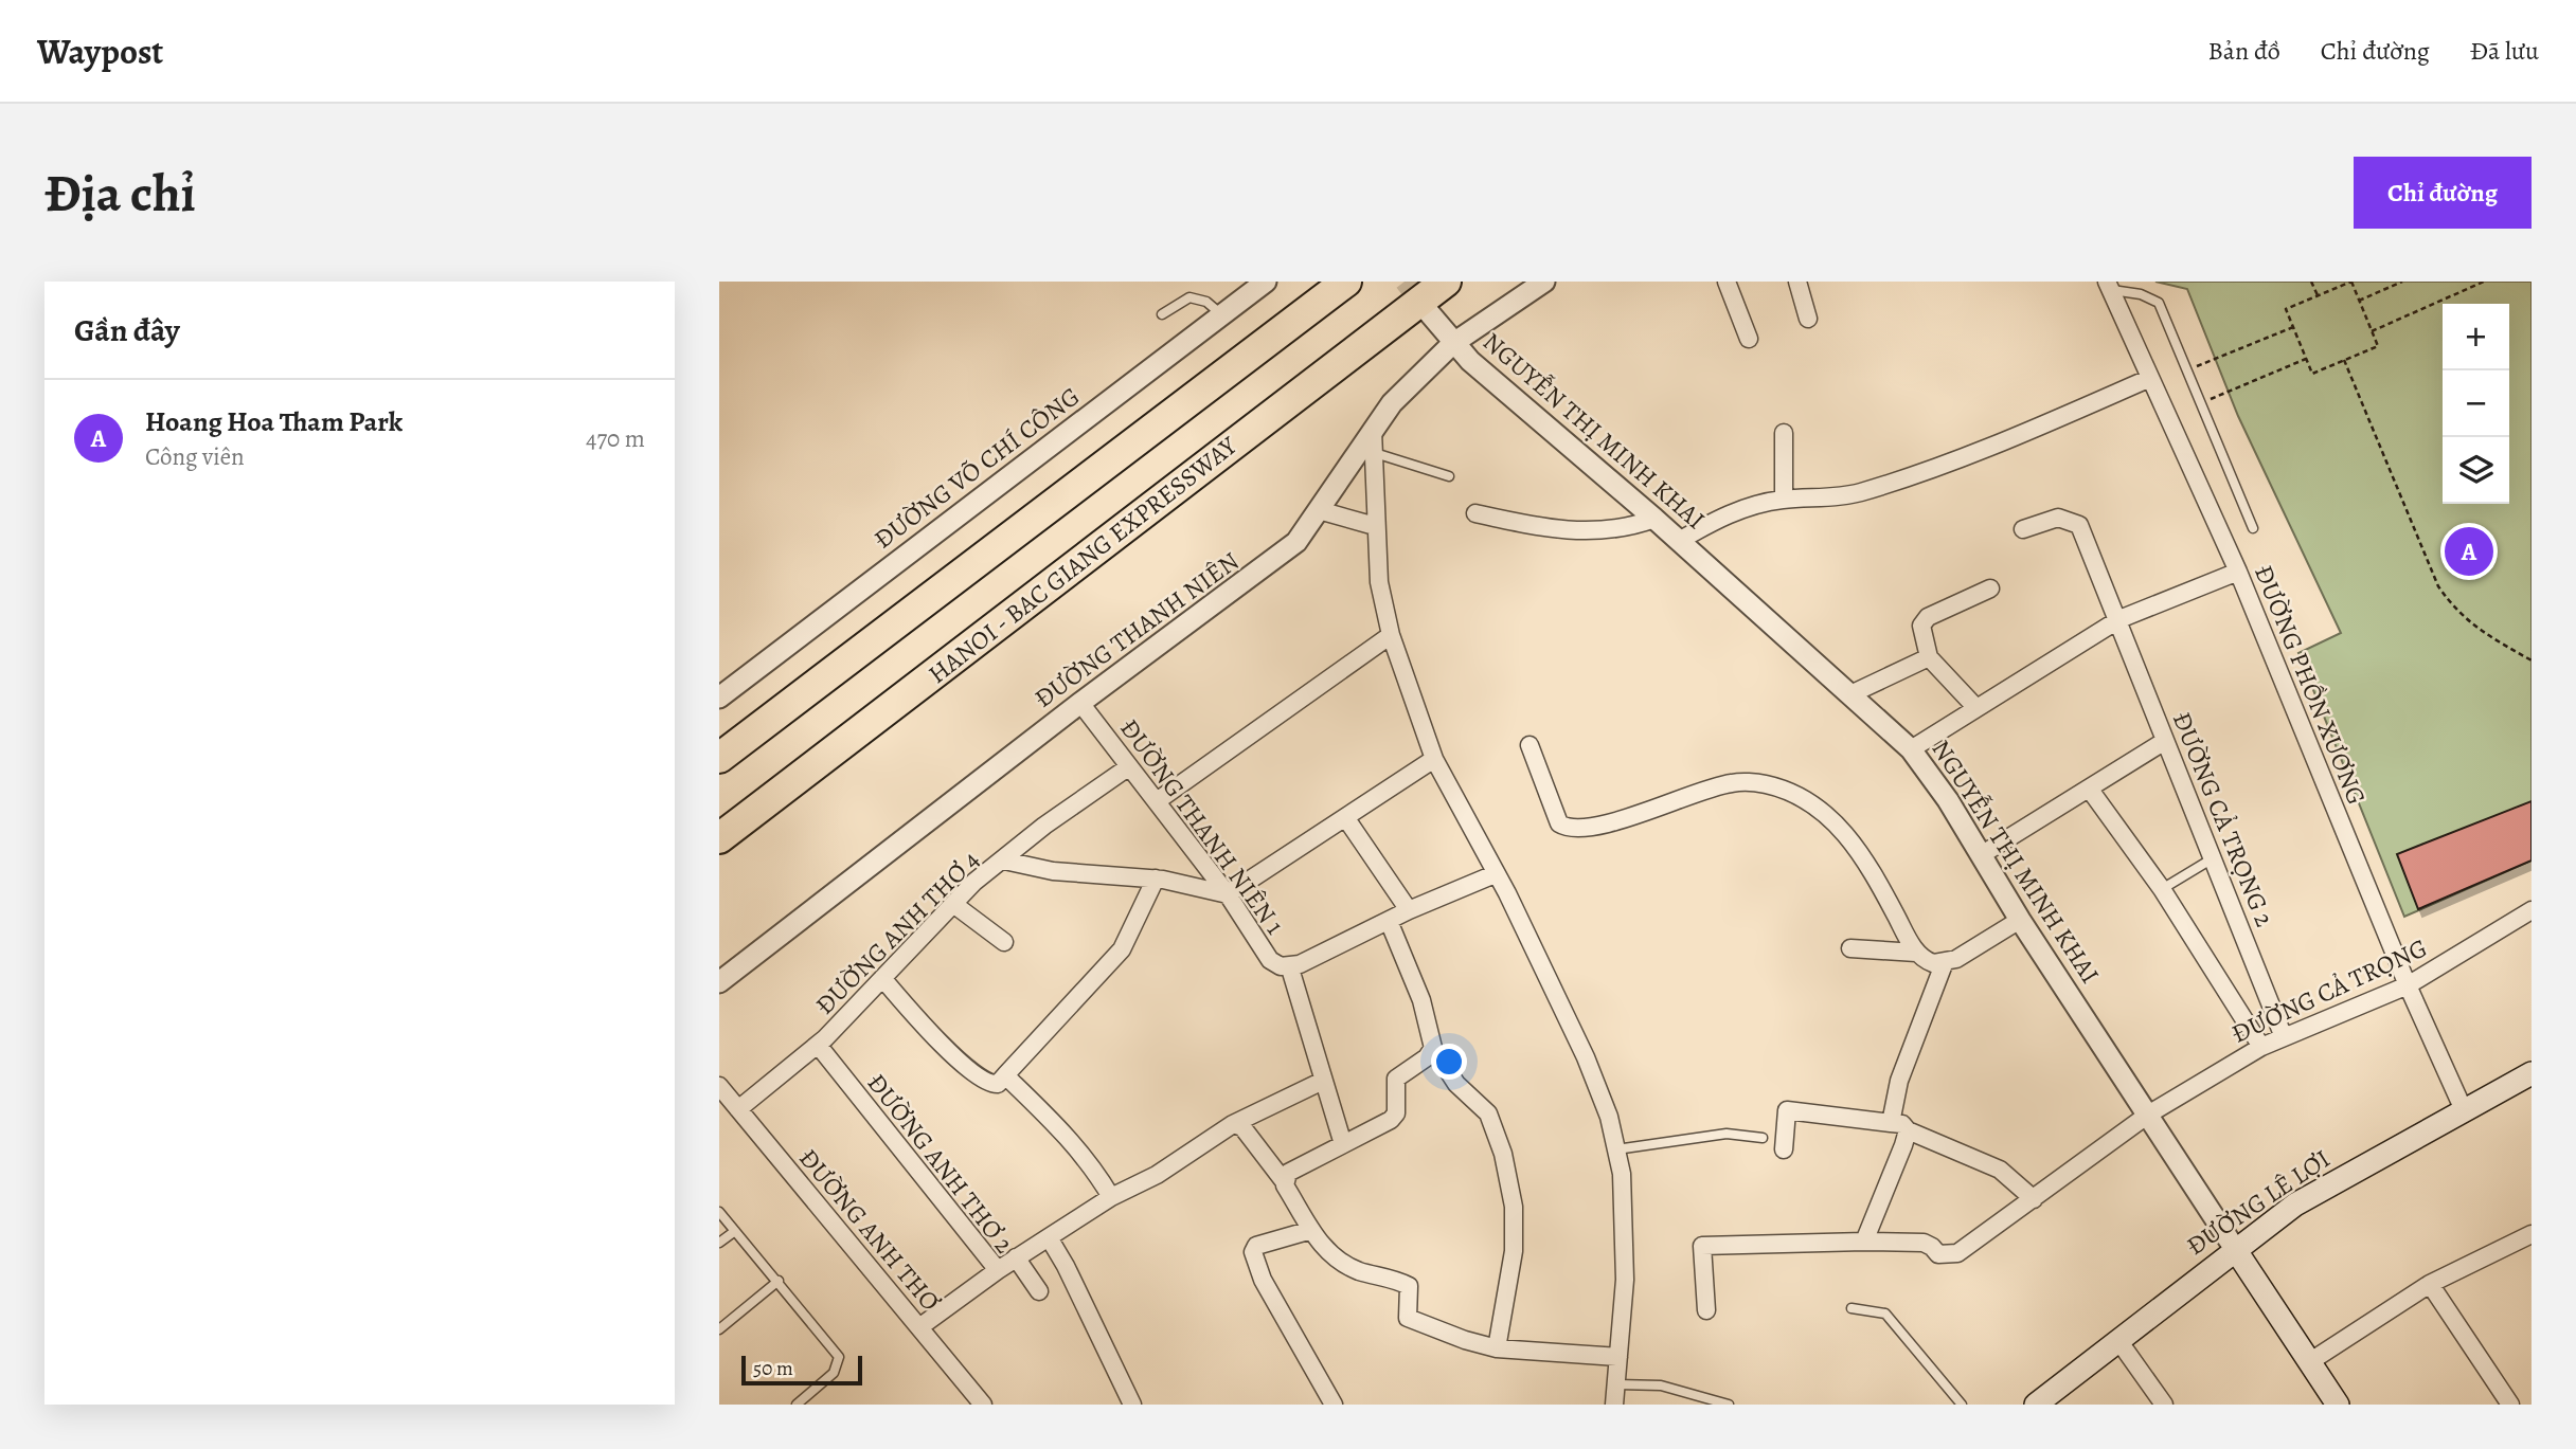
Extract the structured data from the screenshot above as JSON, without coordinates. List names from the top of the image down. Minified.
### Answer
{"streets":{"highway":["HANOI - BAC GIANG EXPRESSWAY"],"main road":["NGUYỄN THỊ MINH KHAI","ĐƯỜNG LÊ LỢI"],"street":["ĐƯỜNG VÕ CHÍ CÔNG","ĐƯỜNG THANH NIÊN","ĐƯỜNG PHỒN XƯƠNG","ĐƯỜNG CẢ TRỌNG 2","ĐƯỜNG THANH NIÊN 1","ĐƯỜNG ANH THƠ 4","ĐƯỜNG CẢ TRỌNG","ĐƯỜNG ANH THƠ 2","ĐƯỜNG ANH THƠ"]},"crossings":[["NGUYỄN THỊ MINH KHAI","ĐƯỜNG THANH NIÊN"],["NGUYỄN THỊ MINH KHAI","ĐƯỜNG CẢ TRỌNG"],["NGUYỄN THỊ MINH KHAI","ĐƯỜNG LÊ LỢI"],["ĐƯỜNG THANH NIÊN","ĐƯỜNG THANH NIÊN 1"],["ĐƯỜNG PHỒN XƯƠNG","ĐƯỜNG CẢ TRỌNG"],["ĐƯỜNG PHỒN XƯƠNG","ĐƯỜNG LÊ LỢI"],["ĐƯỜNG CẢ TRỌNG 2","ĐƯỜNG CẢ TRỌNG"],["ĐƯỜNG THANH NIÊN 1","ĐƯỜNG ANH THƠ 4"],["ĐƯỜNG ANH THƠ 4","ĐƯỜNG ANH THƠ 2"],["ĐƯỜNG ANH THƠ 4","ĐƯỜNG ANH THƠ"],["ĐƯỜNG ANH THƠ 2","ĐƯỜNG ANH THƠ"]],"scale_bar":"50 m","page":{"header":"Waypost","nav":["Bản đồ","Chỉ đường","Đã lưu"],"buttons":"Chỉ đường","title":"Địa chỉ","heading":"Gần đây","map_buttons":["+","−"],"list":[{"mark":"A","name":"Hoang Hoa Tham Park","note":"Công viên","value":"470 m"}],"pins":"A","scale":"50 m"}}
